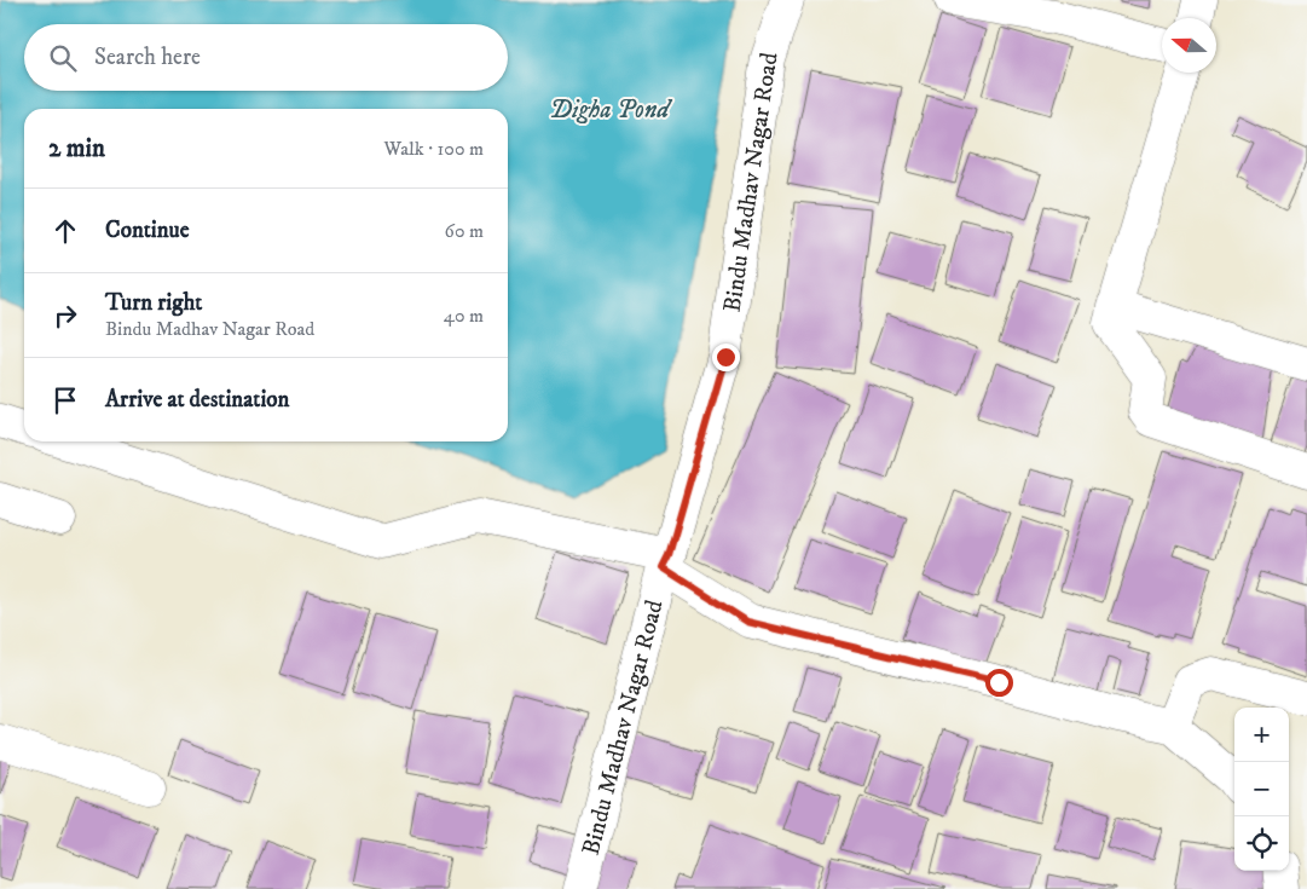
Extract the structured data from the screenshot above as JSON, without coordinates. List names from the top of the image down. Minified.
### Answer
{"streets":{"street":["Bindu Madhav Nagar Road"]},"water":["Digha Pond"],"north":"left","page":{"search":"Search here","heading":["2 min","Walk · 100 m"],"list":[["Continue","60 m"],["Turn right","Bindu Madhav Nagar Road","40 m"],"Arrive at destination"],"map_buttons":["+","−"]}}
